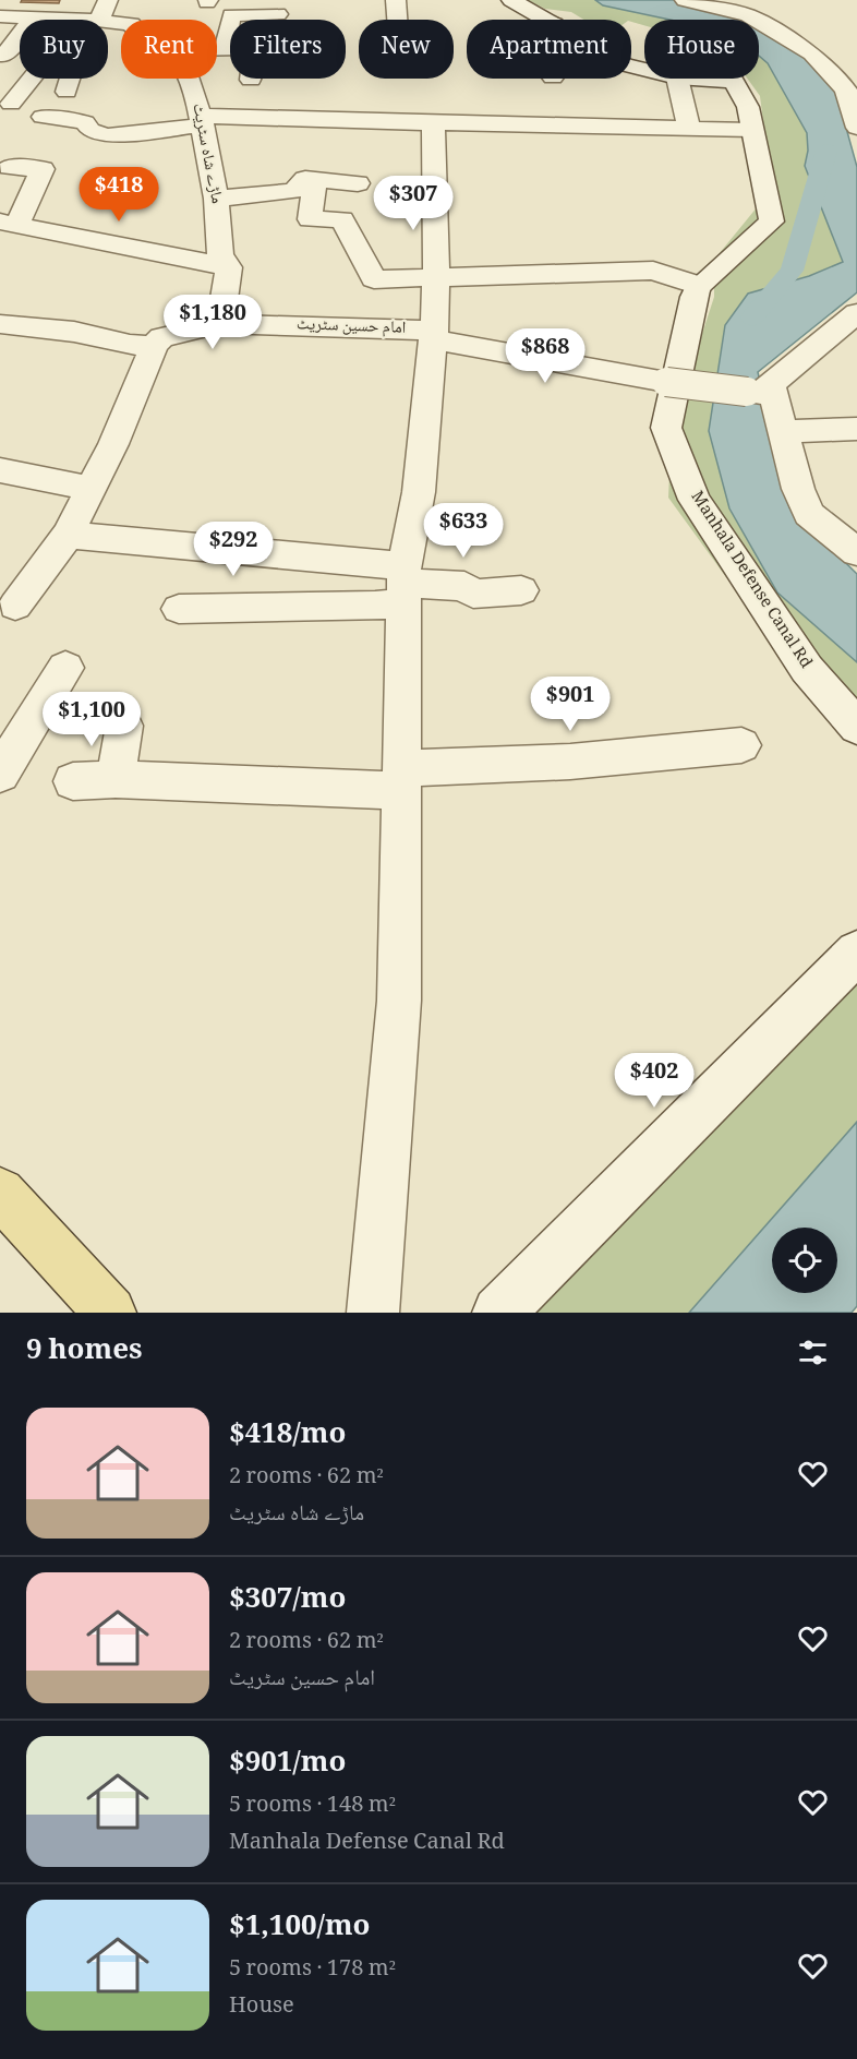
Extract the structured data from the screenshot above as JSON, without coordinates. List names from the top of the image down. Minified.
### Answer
{"streets":{"street":["ماڑے شاہ سٹریٹ","امام حسین سٹریٹ","Manhala Defense Canal Rd"]},"crossings":[["ماڑے شاہ سٹریٹ","امام حسین سٹریٹ"]],"page":{"chip":["Buy","Rent","Filters","New","Apartment","House"],"price":["$418","$307","$1,180","$868","$633","$292","$901","$1,100","$402"],"heading":"9 homes","list":[{"name":"$418/mo","note":"2 rooms · 62 m² · ماڑے شاہ سٹریٹ"},{"name":"$307/mo","note":"2 rooms · 62 m² · امام حسین سٹریٹ"},{"name":"$901/mo","note":"5 rooms · 148 m² · Manhala Defense Canal Rd"},{"name":"$1,100/mo","note":"5 rooms · 178 m² · House"}]}}
